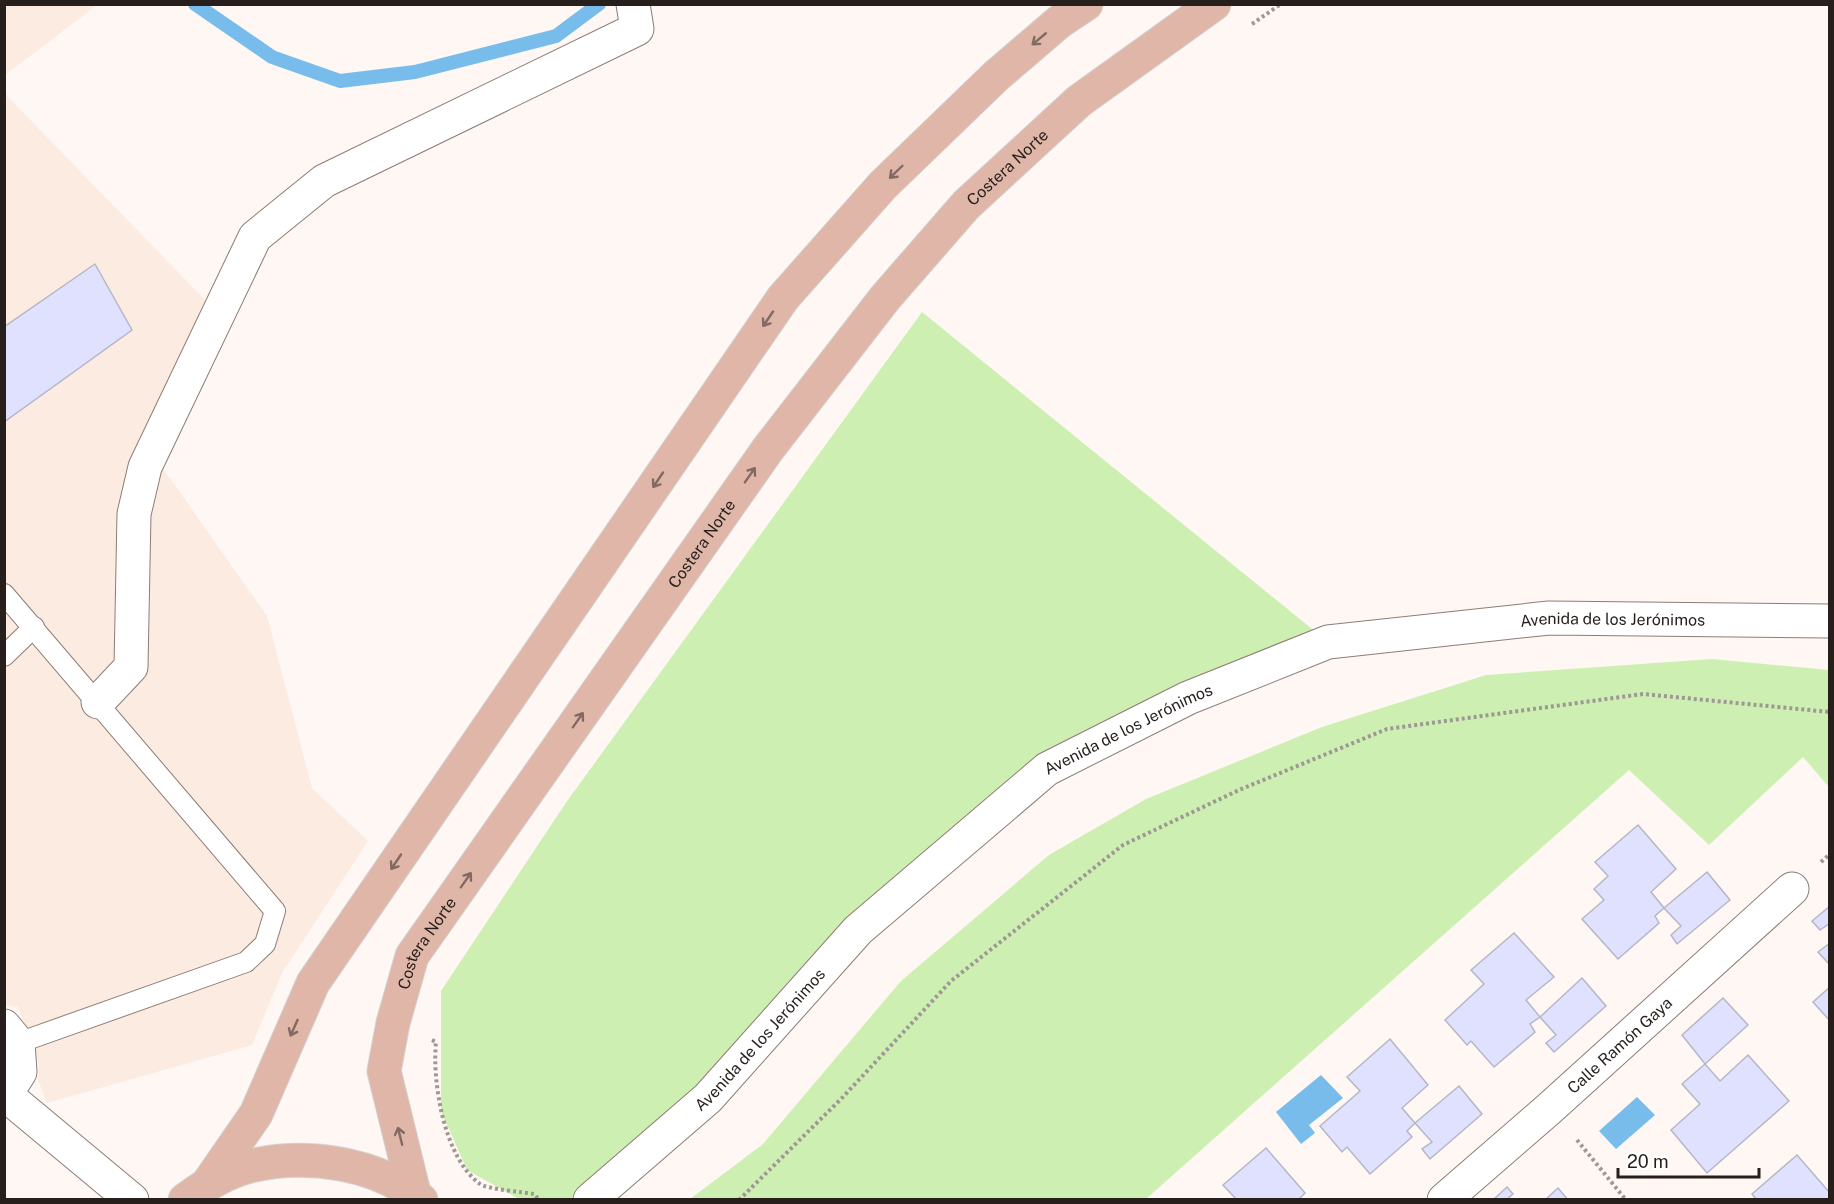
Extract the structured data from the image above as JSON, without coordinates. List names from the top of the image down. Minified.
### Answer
{"streets":{"main road":["Costera Norte"],"street":["Avenida de los Jerónimos","Calle Ramón Gaya"]},"scale_bar":"20 m"}
